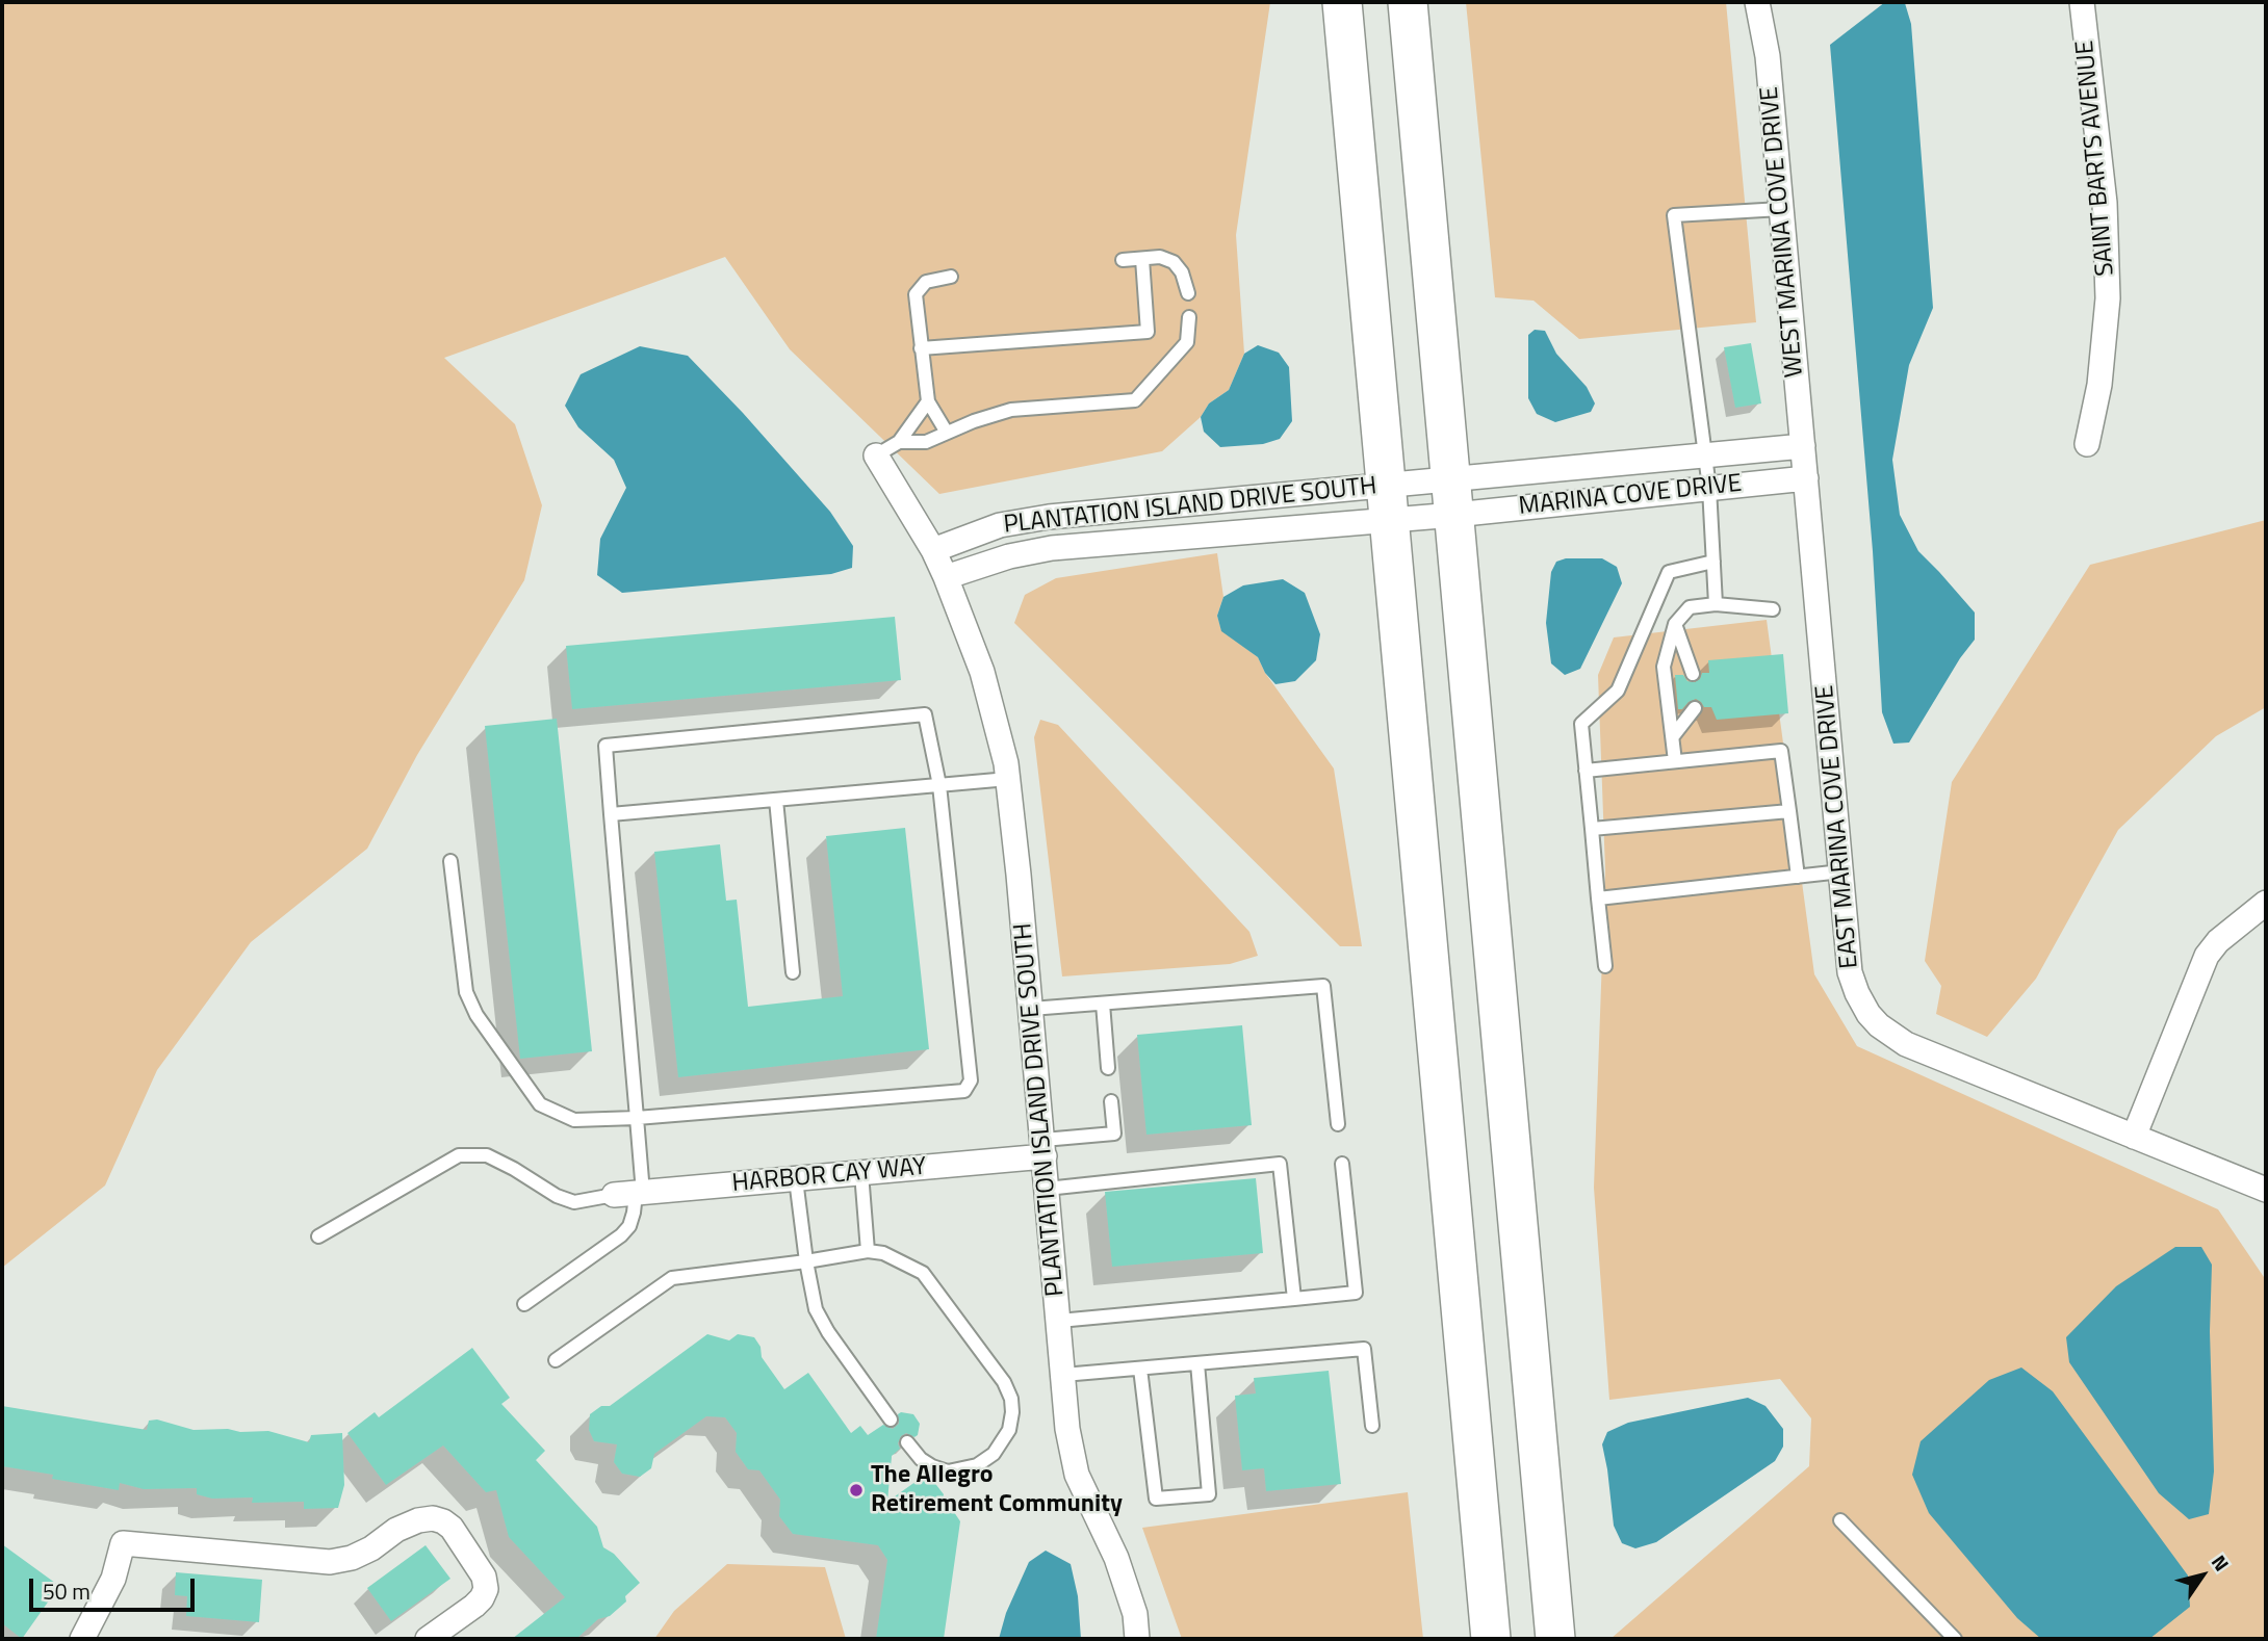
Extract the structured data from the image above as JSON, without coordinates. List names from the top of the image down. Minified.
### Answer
{"streets":{"street":["SAINT BARTS AVENUE","WEST MARINA COVE DRIVE","MARINA COVE DRIVE","PLANTATION ISLAND DRIVE SOUTH","EAST MARINA COVE DRIVE","HARBOR CAY WAY"]},"crossings":[["WEST MARINA COVE DRIVE","MARINA COVE DRIVE"],["WEST MARINA COVE DRIVE","EAST MARINA COVE DRIVE"],["MARINA COVE DRIVE","PLANTATION ISLAND DRIVE SOUTH"],["MARINA COVE DRIVE","EAST MARINA COVE DRIVE"],["PLANTATION ISLAND DRIVE SOUTH","HARBOR CAY WAY"]],"places":["The Allegro Retirement Community"],"scale_bar":"50 m","north":"top right"}
